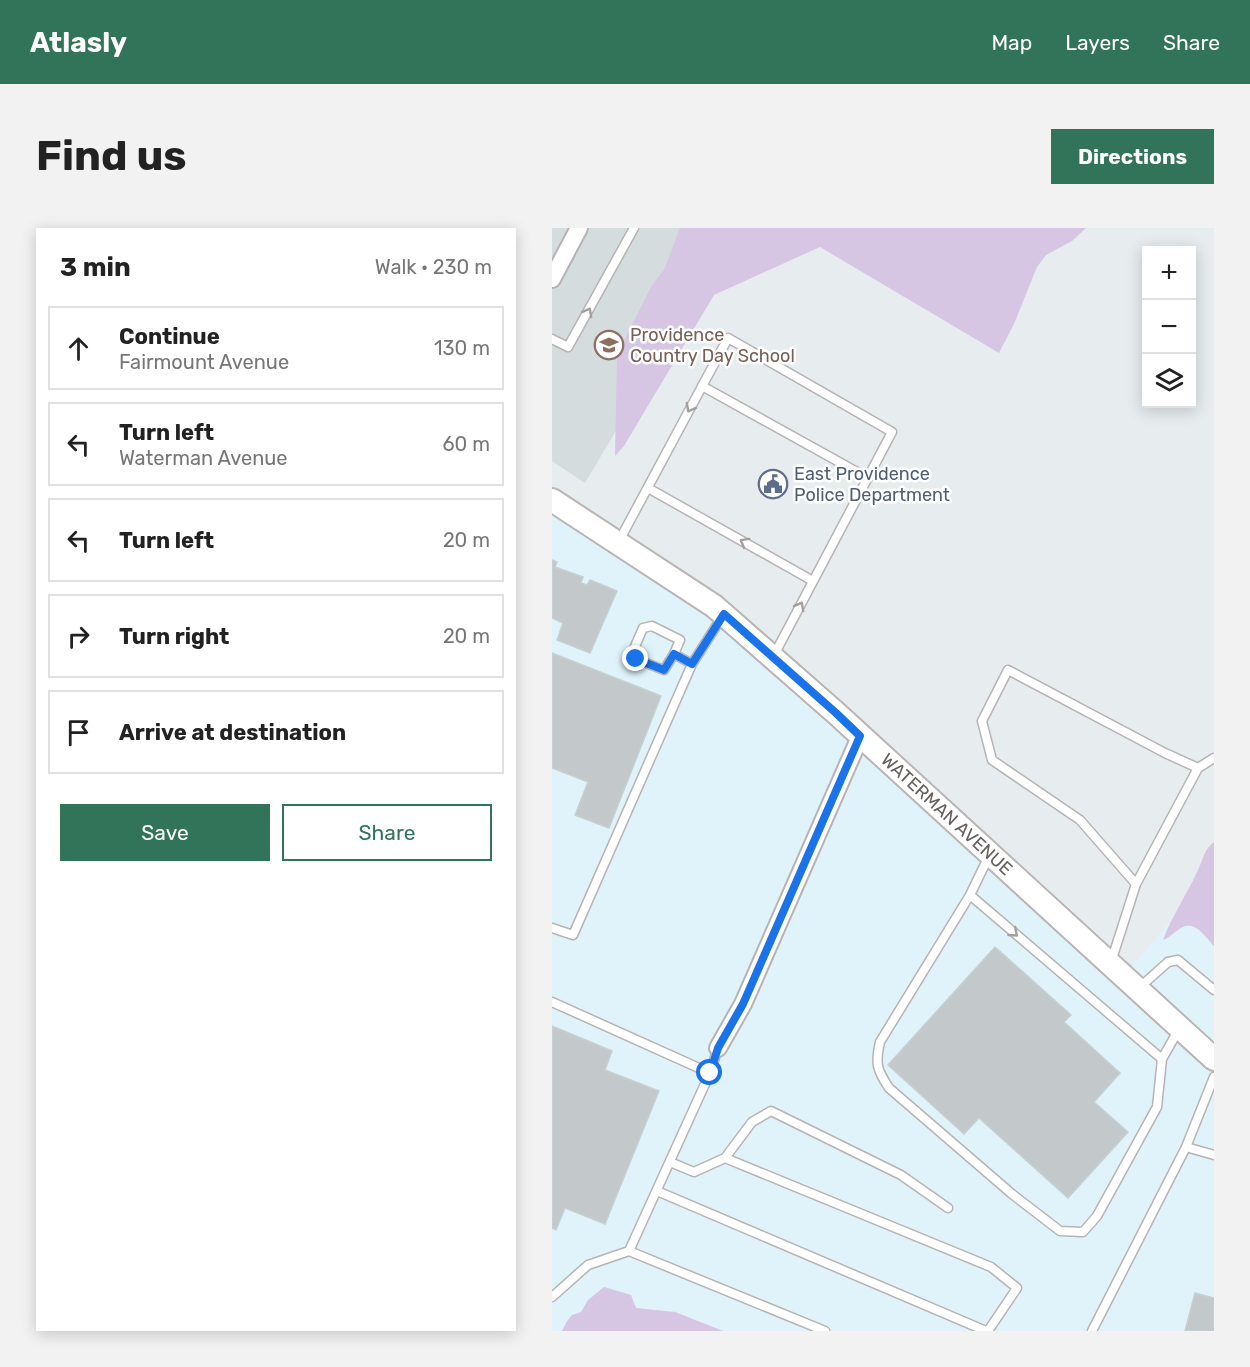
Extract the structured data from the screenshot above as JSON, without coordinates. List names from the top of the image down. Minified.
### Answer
{"streets":{"main road":["WATERMAN AVENUE"]},"places":{"school or university":["Providence Country Day School"],"public building":["East Providence Police Department"]},"page":{"header":"Atlasly","nav":["Map","Layers","Share"],"buttons":["Directions",["Save","Share"]],"title":"Find us","heading":["3 min","Walk · 230 m"],"map_buttons":["+","−"],"list":[["Continue","Fairmount Avenue","130 m"],["Turn left","Waterman Avenue","60 m"],["Turn left","20 m"],["Turn right","20 m"],"Arrive at destination"]}}
